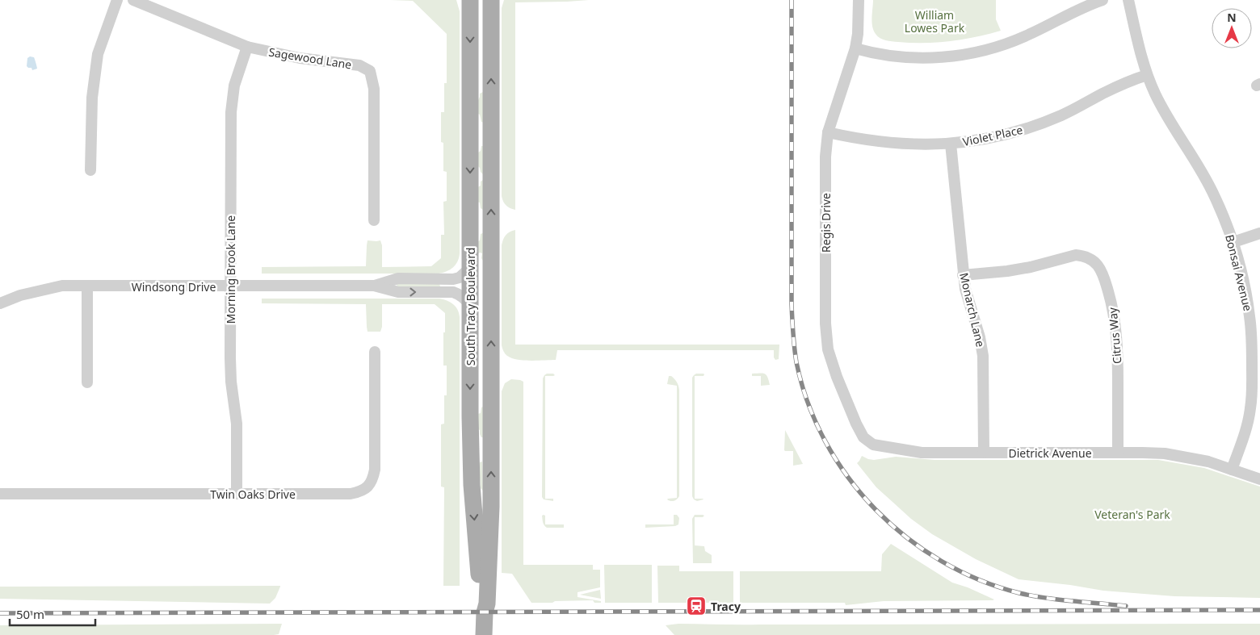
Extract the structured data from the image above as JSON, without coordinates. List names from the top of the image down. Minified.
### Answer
{"streets":{"main road":["South Tracy Boulevard"],"street":["Sagewood Lane","Violet Place","Regis Drive","Morning Brook Lane","Bonsai Avenue","Windsong Drive","Monarch Lane","Citrus Way","Dietrick Avenue","Twin Oaks Drive"]},"crossings":[["Sagewood Lane","Morning Brook Lane"],["Violet Place","Regis Drive"],["Violet Place","Bonsai Avenue"],["Violet Place","Monarch Lane"],["Regis Drive","Dietrick Avenue"],["Morning Brook Lane","Windsong Drive"],["Morning Brook Lane","Twin Oaks Drive"],["Bonsai Avenue","Dietrick Avenue"],["Windsong Drive","South Tracy Boulevard"],["Monarch Lane","Citrus Way"],["Monarch Lane","Dietrick Avenue"],["Citrus Way","Dietrick Avenue"]],"parks":["William Lowes Park","Veteran's Park"],"places":{"station":["Tracy"]},"scale_bar":"50 m","north":"top"}
